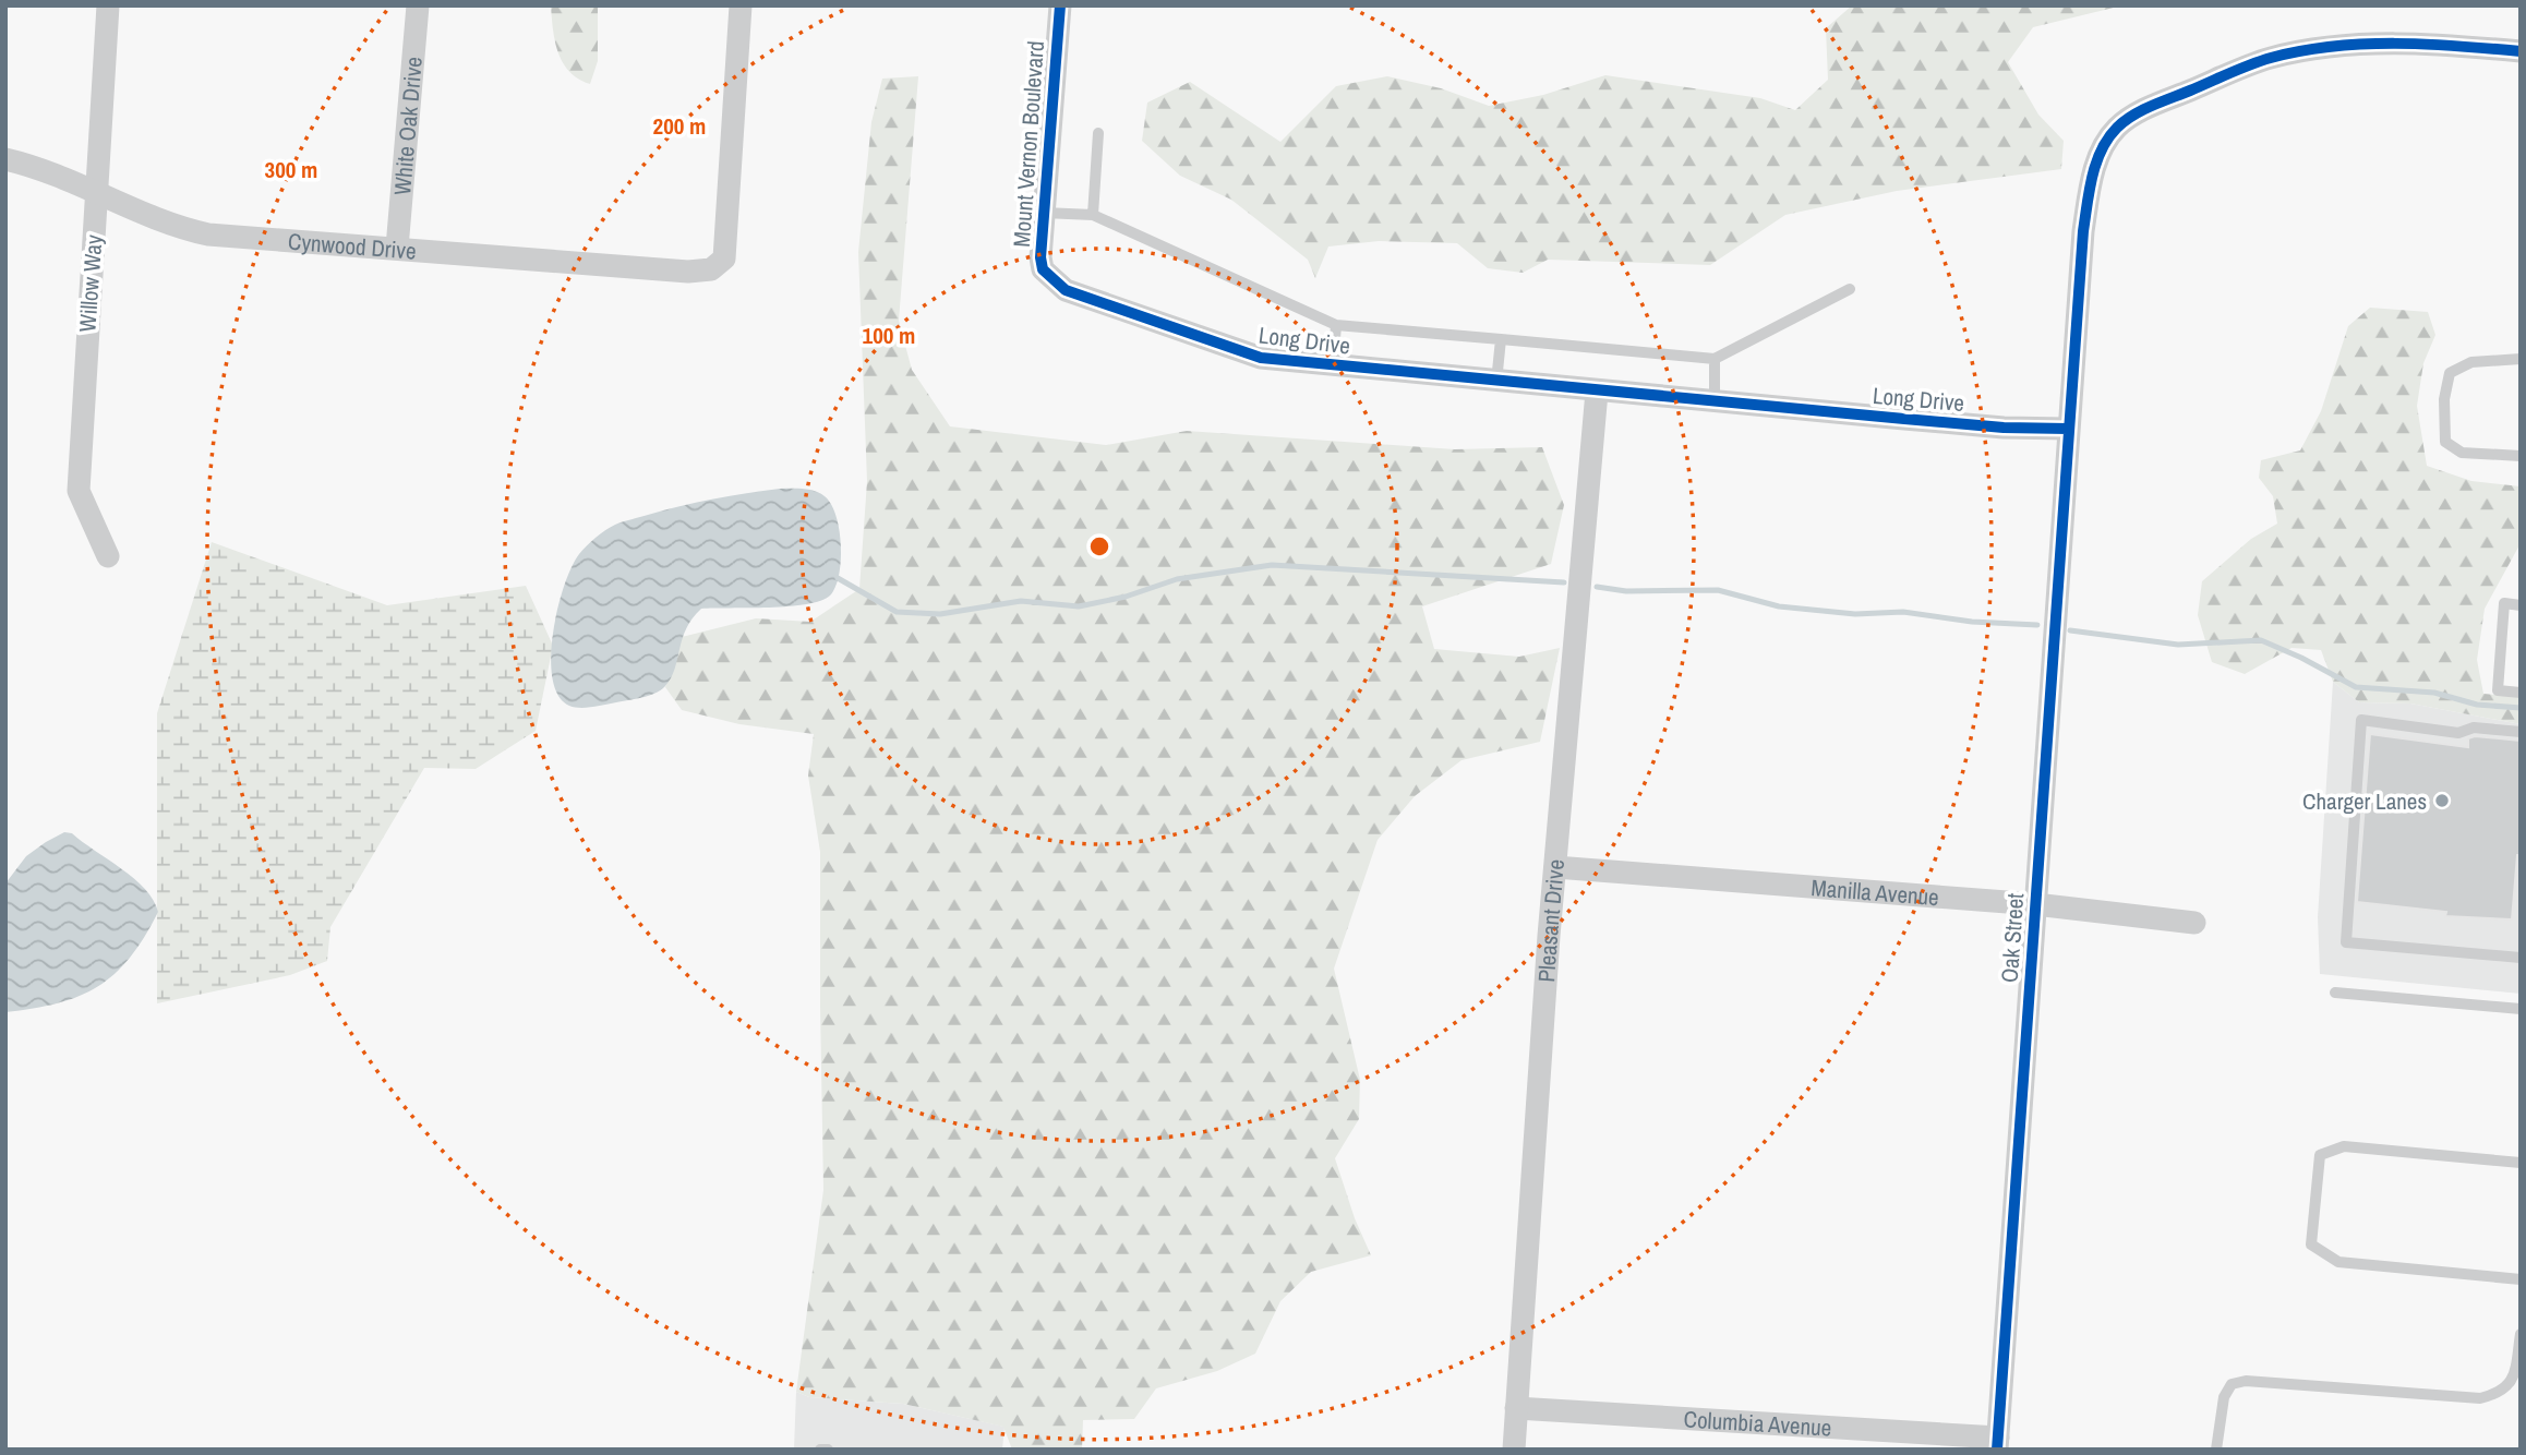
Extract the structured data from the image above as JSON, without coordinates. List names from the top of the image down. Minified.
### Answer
{"streets":{"street":["White Oak Drive","Mount Vernon Boulevard","Cynwood Drive","Willow Way","Long Drive","Manilla Avenue","Pleasant Drive","Oak Street","Columbia Avenue"]},"crossings":[["White Oak Drive","Cynwood Drive"],["Mount Vernon Boulevard","Long Drive"],["Cynwood Drive","Willow Way"],["Long Drive","Pleasant Drive"],["Long Drive","Oak Street"],["Manilla Avenue","Pleasant Drive"],["Manilla Avenue","Oak Street"],["Pleasant Drive","Columbia Avenue"],["Oak Street","Columbia Avenue"]],"places":["Charger Lanes"],"rings":["200 m","300 m","100 m"]}
